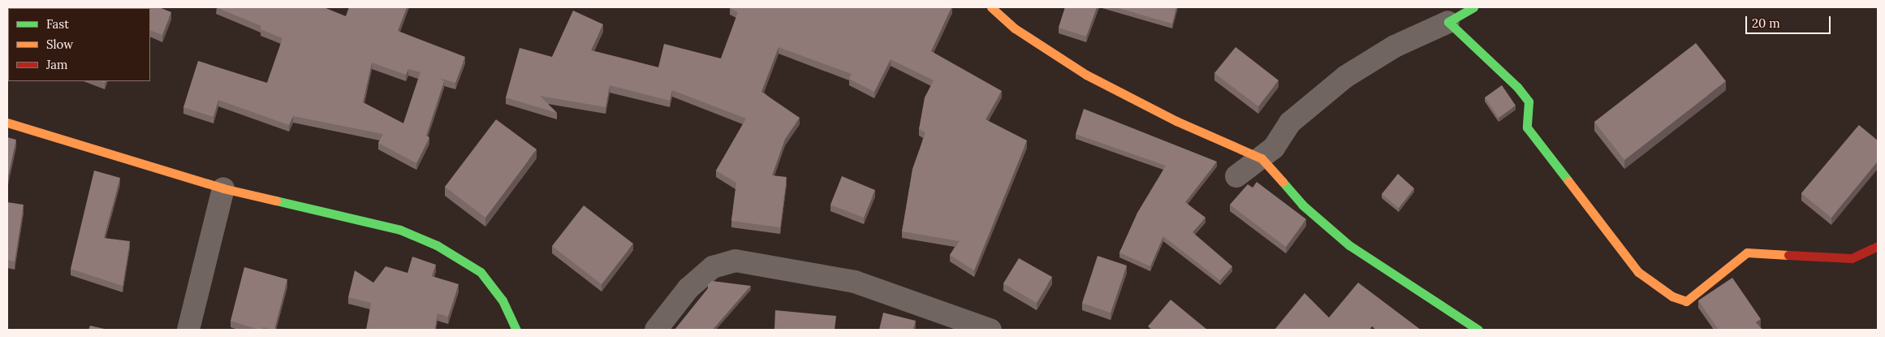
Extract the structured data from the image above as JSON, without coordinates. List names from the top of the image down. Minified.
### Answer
{"legend":["Fast","Slow","Jam"],"scale_bar":"20 m"}
